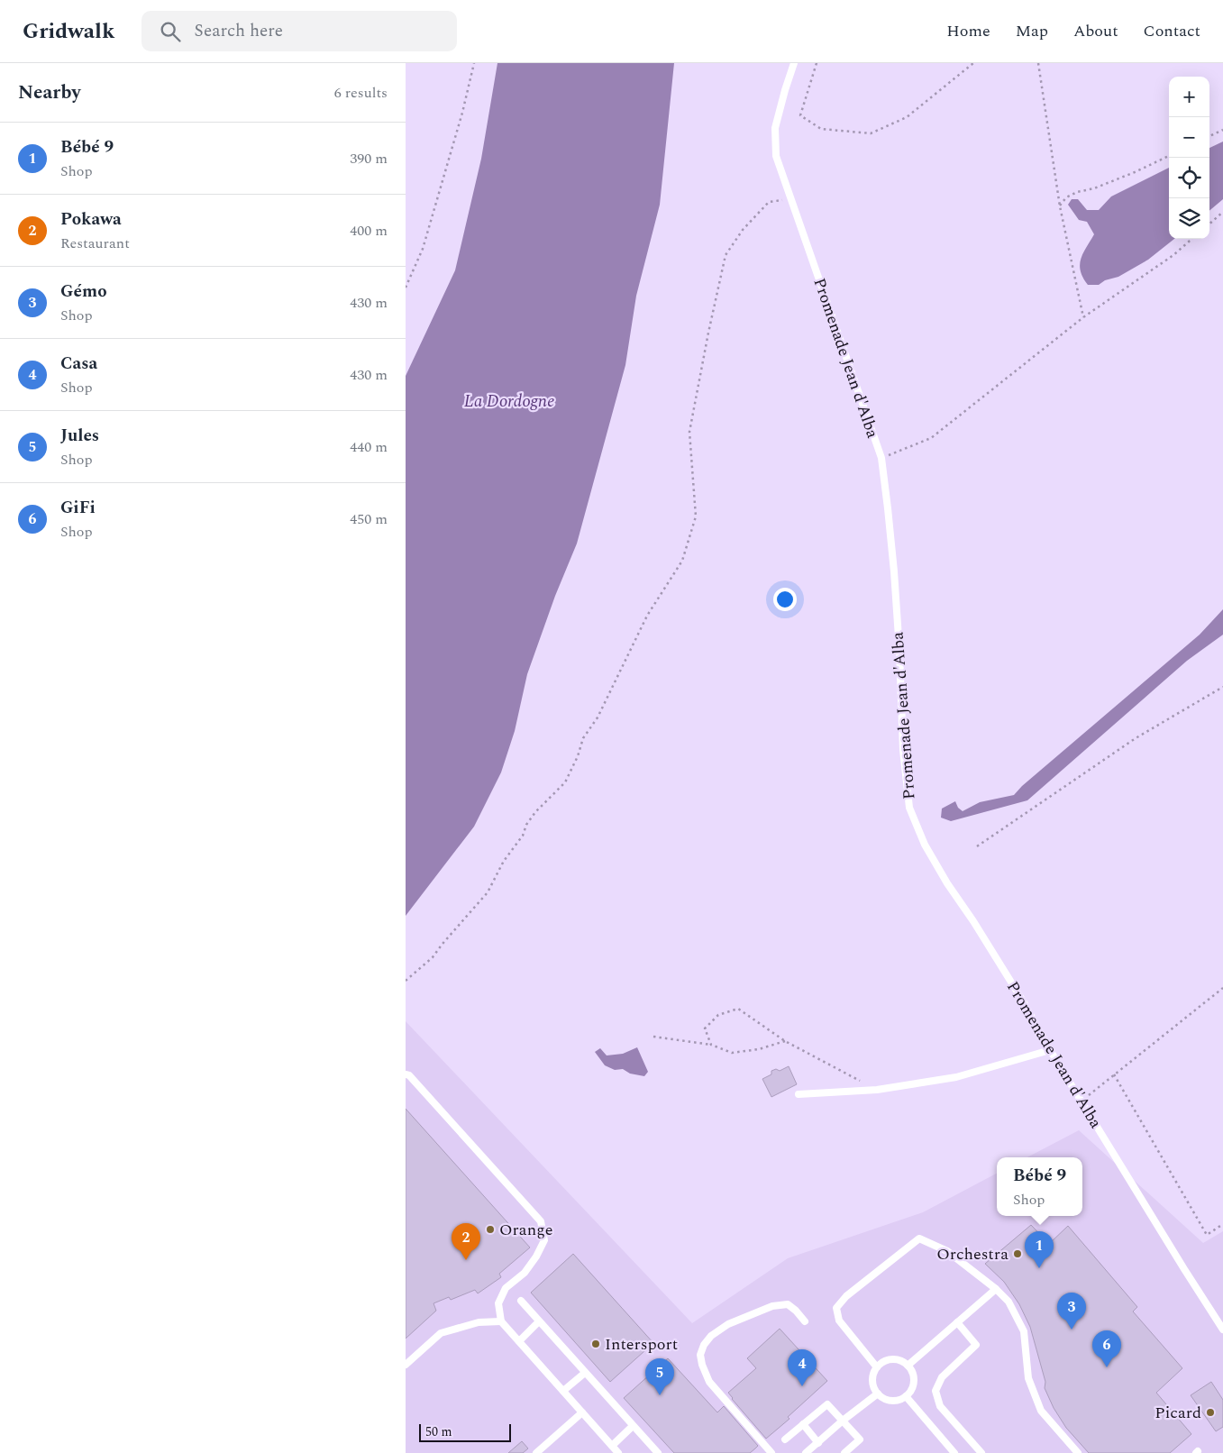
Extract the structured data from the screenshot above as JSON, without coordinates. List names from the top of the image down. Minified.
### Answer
{"streets":{"lane":["Promenade Jean d'Alba"]},"water":["La Dordogne"],"places":["Orange","Orchestra","Intersport","Picard"],"scale_bar":"50 m","page":{"header":"Gridwalk","search":"Search here","nav":["Home","Map","About","Contact"],"heading":["Nearby","6 results"],"map_buttons":["+","−"],"list":[{"mark":"1","name":"Bébé 9","note":"Shop","value":"390 m"},{"mark":"2","name":"Pokawa","note":"Restaurant","value":"400 m"},{"mark":"3","name":"Gémo","note":"Shop","value":"430 m"},{"mark":"4","name":"Casa","note":"Shop","value":"430 m"},{"mark":"5","name":"Jules","note":"Shop","value":"440 m"},{"mark":"6","name":"GiFi","note":"Shop","value":"450 m"}],"popup":["Bébé 9","Shop"],"pins":["2","1","3","6","4","5"],"scale":"50 m"}}
